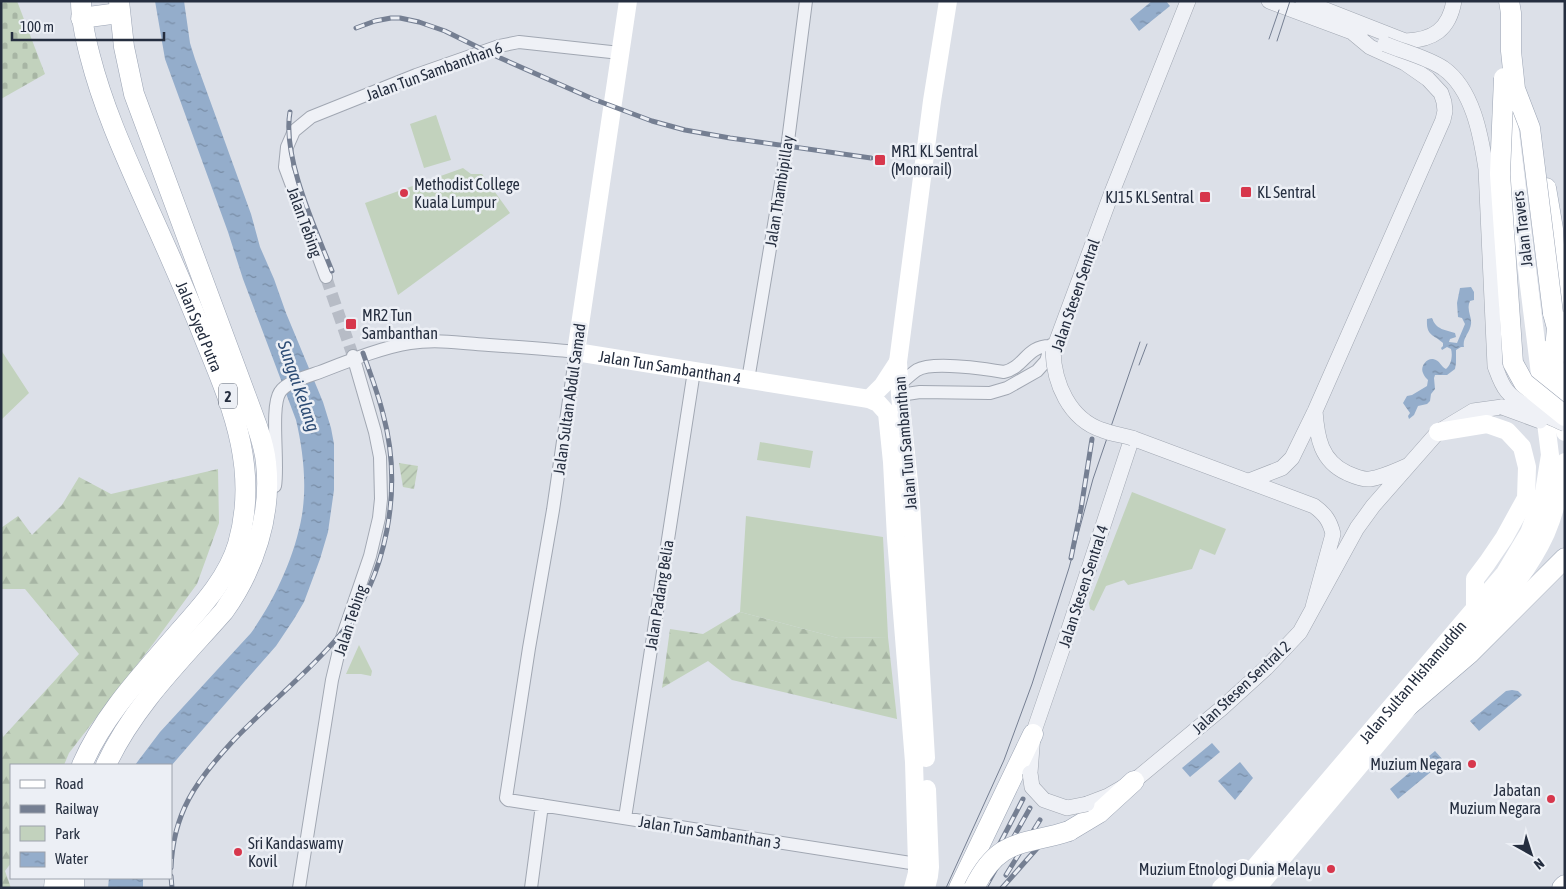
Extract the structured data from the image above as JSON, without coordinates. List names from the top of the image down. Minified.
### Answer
{"streets":{"main road":["Jalan Travers","Jalan Syed Putra","Jalan Tun Sambanthan 4","2","Jalan Sultan Abdul Samad","Jalan Tun Sambanthan","Jalan Sultan Hishamuddin"],"street":["Jalan Tun Sambanthan 6","Jalan Thambipillay","Jalan Tebing","Jalan Stesen Sentral","Jalan Stesen Sentral 4","Jalan Padang Belia","Jalan Stesen Sentral 2","Jalan Tun Sambanthan 3"]},"crossings":[["Jalan Tun Sambanthan 6","Jalan Tebing"],["Jalan Tun Sambanthan 6","Jalan Sultan Abdul Samad"],["Jalan Thambipillay","Jalan Tun Sambanthan 4"],["Jalan Tebing","Jalan Tun Sambanthan 4"],["Jalan Travers","Jalan Sultan Hishamuddin"],["Jalan Travers","Jalan Stesen Sentral 2"],["Jalan Stesen Sentral","Jalan Stesen Sentral 4"],["Jalan Stesen Sentral","Jalan Stesen Sentral 2"],["Jalan Syed Putra","Jalan Tun Sambanthan 4"],["Jalan Tun Sambanthan 4","Jalan Sultan Abdul Samad"],["Jalan Tun Sambanthan 4","Jalan Tun Sambanthan"],["Jalan Tun Sambanthan 4","Jalan Padang Belia"],["Jalan Sultan Abdul Samad","Jalan Tun Sambanthan 3"],["Jalan Tun Sambanthan","Jalan Tun Sambanthan 3"],["Jalan Stesen Sentral 4","Jalan Stesen Sentral 2"],["Jalan Padang Belia","Jalan Tun Sambanthan 3"]],"water":["Sungai Kelang"],"places":{"transit":["MR1 KL Sentral (Monorail)","KL Sentral","KJ15 KL Sentral","MR2 Tun Sambanthan"],"other":["Methodist College Kuala Lumpur","Muzium Negara","Jabatan Muzium Negara","Sri Kandaswamy Kovil","Muzium Etnologi Dunia Melayu"]},"legend":["Road","Railway","Park","Water"],"scale_bar":"100 m","north":"bottom right"}
